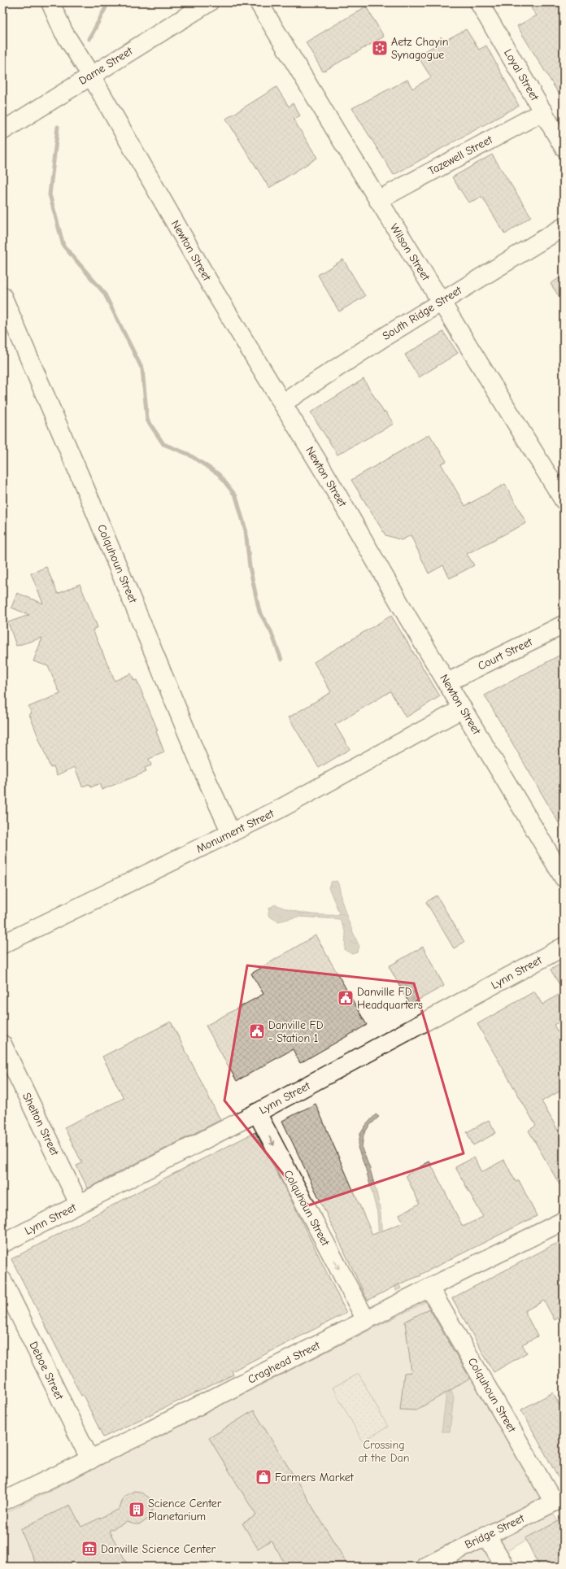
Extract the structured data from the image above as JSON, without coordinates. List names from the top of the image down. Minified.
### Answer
{"streets":{"street":["Dame Street","Loyal Street","Tazewell Street","Newton Street","Wilson Street","South Ridge Street","Colquhoun Street","Court Street","Monument Street","Lynn Street","Shelton Street","Craghead Street","Deboe Street","Bridge Street"]},"crossings":[["Dame Street","Newton Street"],["Loyal Street","Tazewell Street"],["Tazewell Street","Wilson Street"],["Newton Street","South Ridge Street"],["Newton Street","Court Street"],["Newton Street","Monument Street"],["Wilson Street","South Ridge Street"],["Colquhoun Street","Monument Street"],["Colquhoun Street","Lynn Street"],["Colquhoun Street","Craghead Street"],["Colquhoun Street","Bridge Street"],["Lynn Street","Shelton Street"],["Craghead Street","Deboe Street"]],"parks":["Crossing at the Dan"],"places":{"synagogue":["Aetz Chayin Synagogue"],"public building":["Danville FD Headquarters","Danville FD - Station 1"],"shop":["Farmers Market"],"building":["Science Center Planetarium"],"museum":["Danville Science Center"]}}
